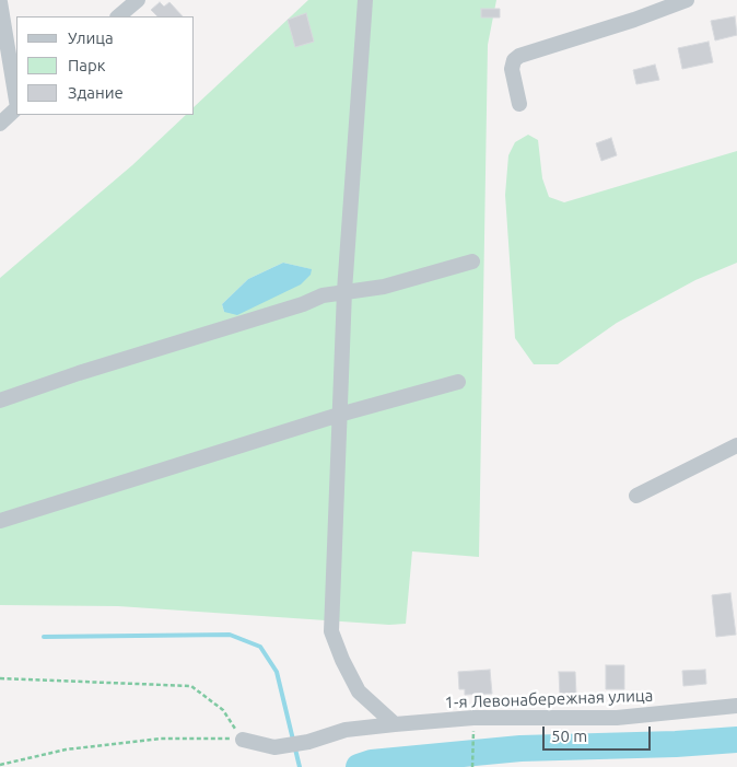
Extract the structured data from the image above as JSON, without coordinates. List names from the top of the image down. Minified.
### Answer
{"streets":{"street":["1-я Левонабережная улица"]},"legend":["Улица","Парк","Здание"],"scale_bar":"50 m"}
